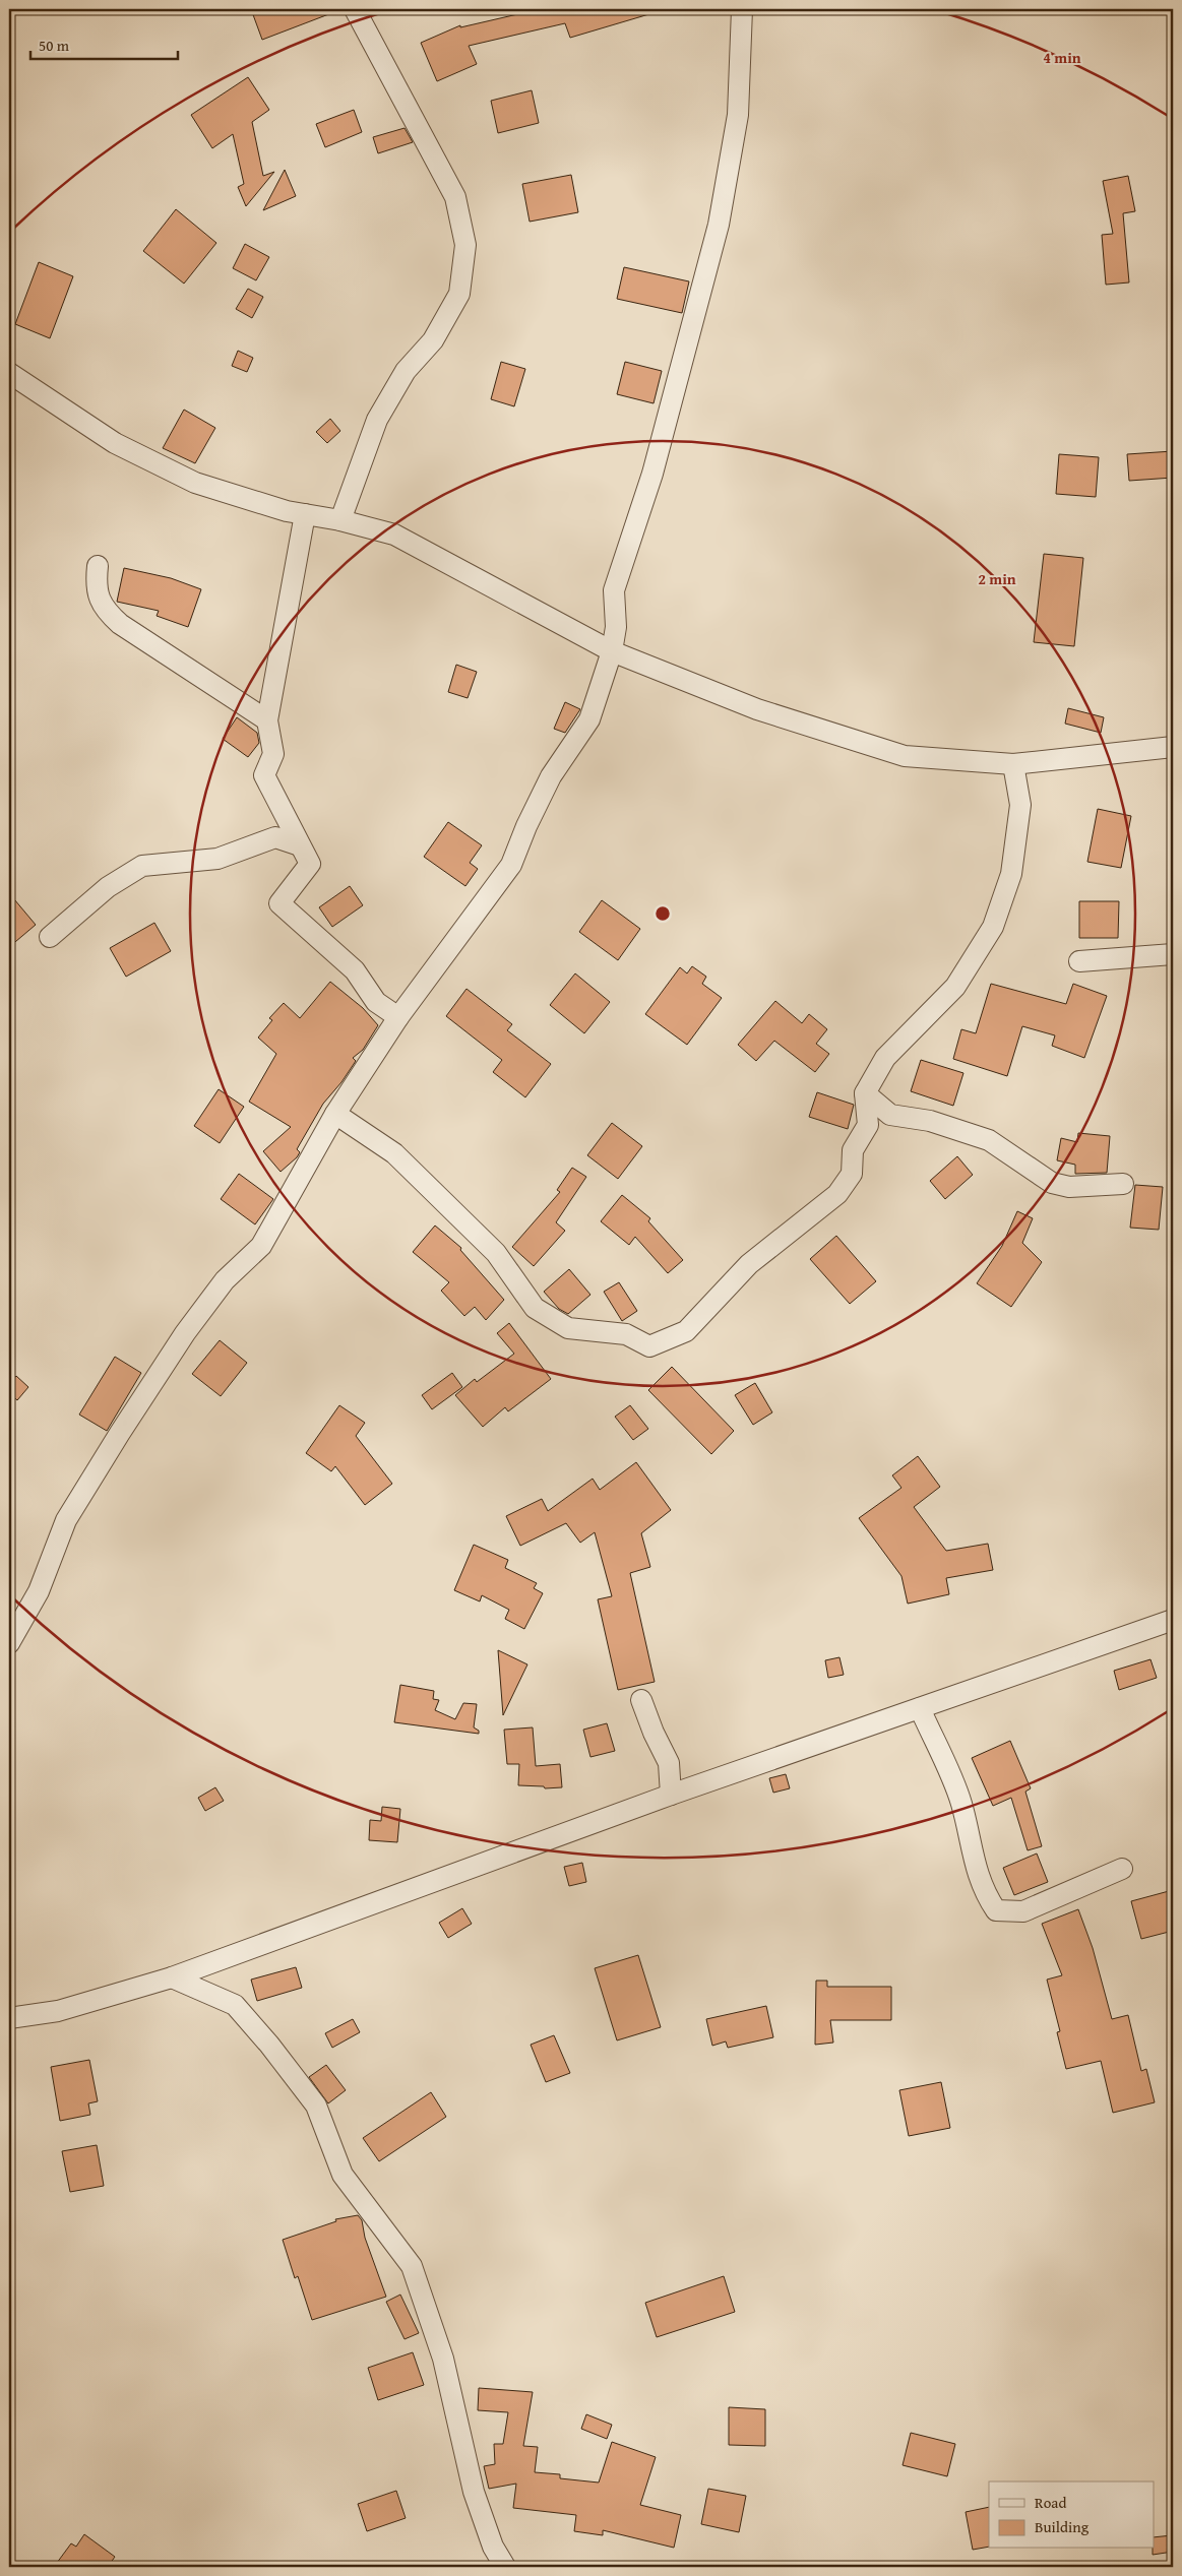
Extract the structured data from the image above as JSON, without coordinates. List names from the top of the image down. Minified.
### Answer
{"legend":["Road","Building"],"scale_bar":"50 m","rings":["4 min","2 min"]}
